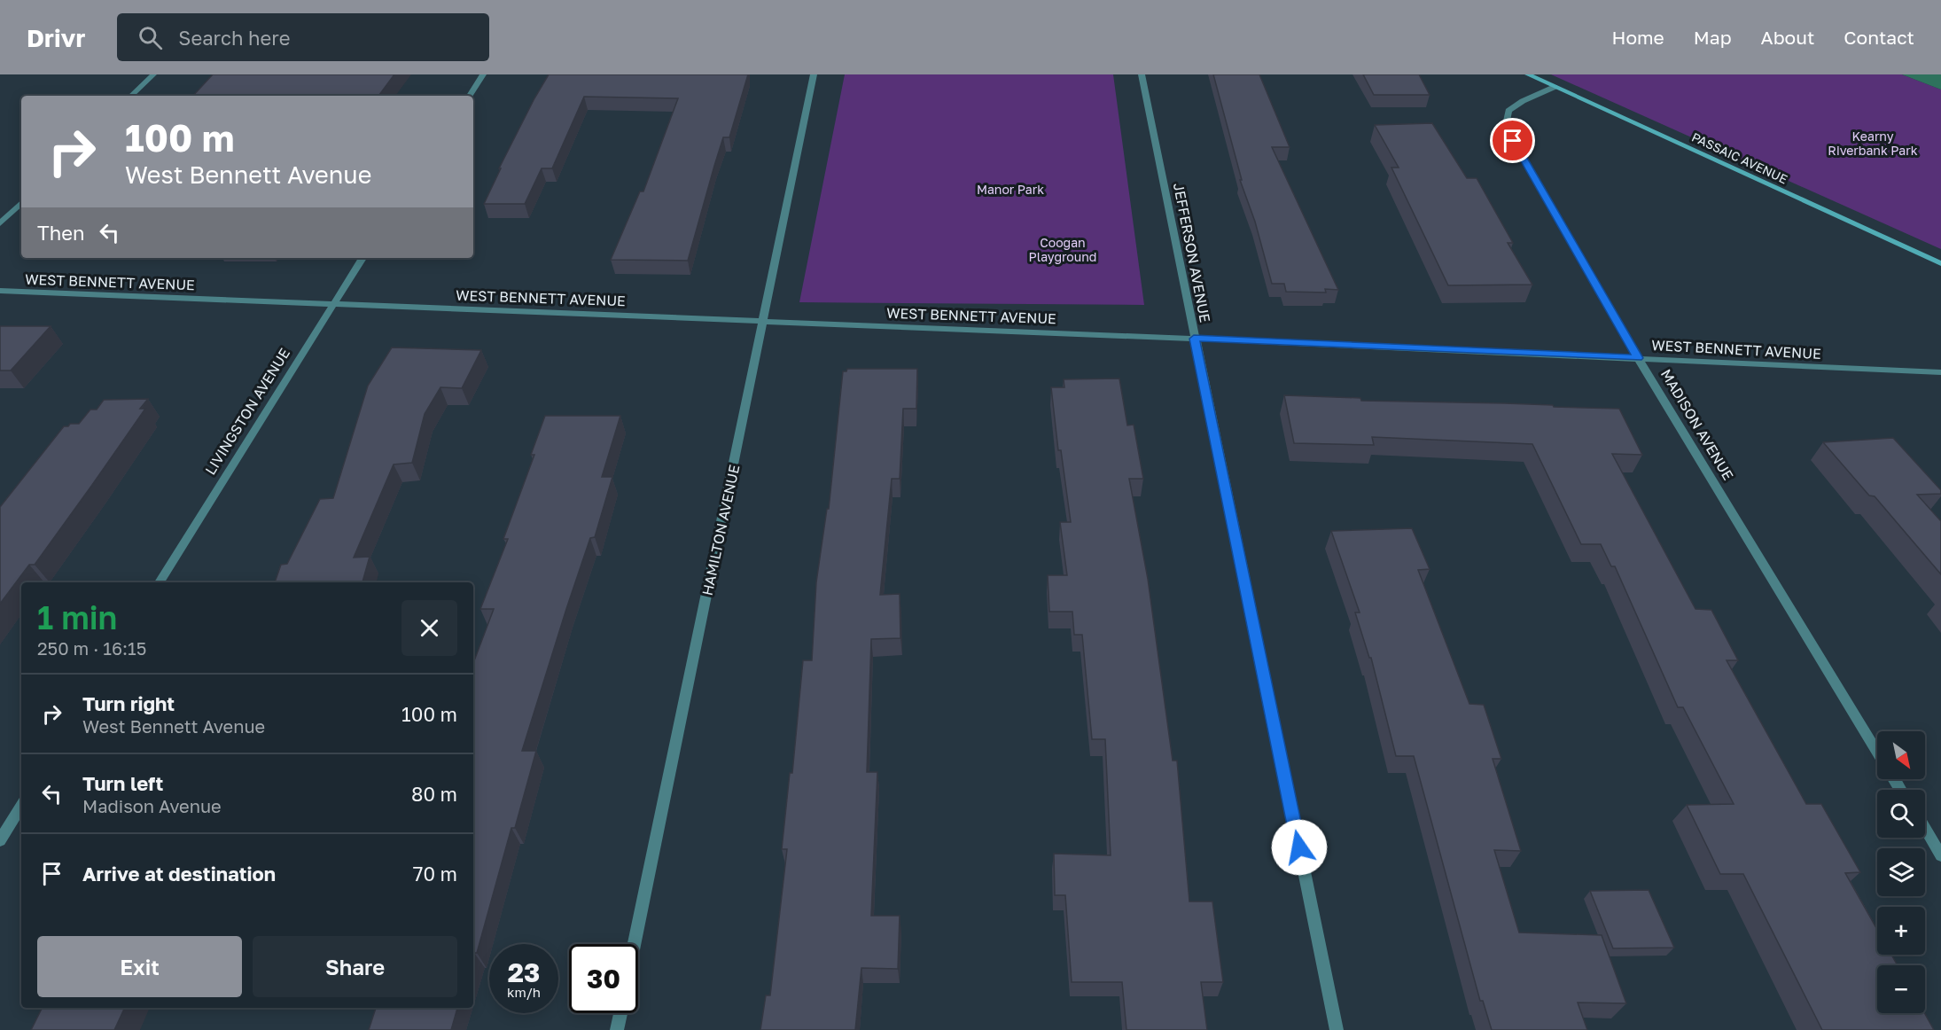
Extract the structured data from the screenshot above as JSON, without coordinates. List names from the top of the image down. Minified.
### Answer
{"streets":{"main road":["PASSAIC AVENUE"],"street":["JEFFERSON AVENUE","WEST BENNETT AVENUE","LIVINGSTON AVENUE","MADISON AVENUE","HAMILTON AVENUE"]},"crossings":[["PASSAIC AVENUE","MADISON AVENUE"],["JEFFERSON AVENUE","WEST BENNETT AVENUE"],["WEST BENNETT AVENUE","LIVINGSTON AVENUE"],["WEST BENNETT AVENUE","MADISON AVENUE"],["WEST BENNETT AVENUE","HAMILTON AVENUE"]],"parks":["Kearny Riverbank Park","Manor Park","Coogan Playground"],"north":"bottom right","page":{"header":"Drivr","search":"Search here","nav":["Home","Map","About","Contact"],"turn":["100 m","West Bennett Avenue"],"then":"Then","heading":["1 min","250 m · 16:15"],"list":[{"name":"Turn right","note":"West Bennett Avenue","value":"100 m"},{"name":"Turn left","note":"Madison Avenue","value":"80 m"},{"name":"Arrive at destination","value":"70 m"}],"map_buttons":["+","−"],"buttons":["Exit","Share"],"speed":"23 km/h","limit":"30"}}
